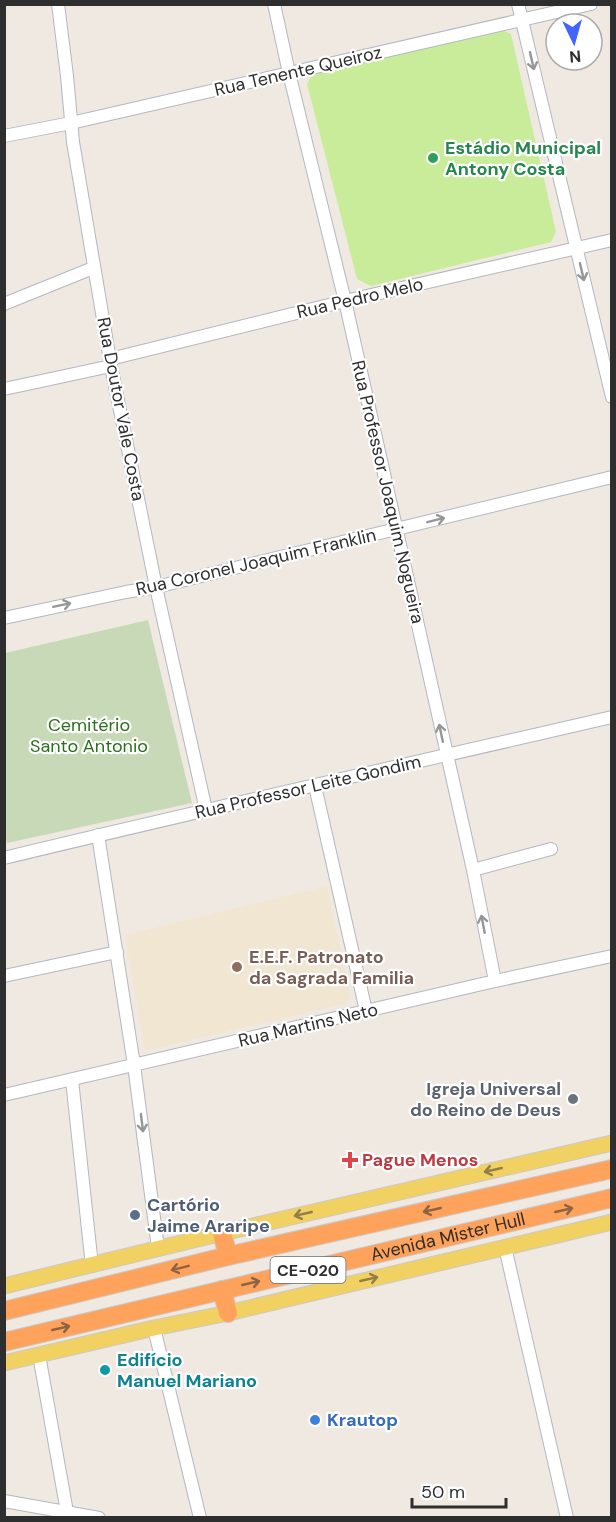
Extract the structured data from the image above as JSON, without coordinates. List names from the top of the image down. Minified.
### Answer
{"streets":{"highway":["Avenida Mister Hull","CE-020"],"street":["Rua Tenente Queiroz","Rua Pedro Melo","Rua Doutor Vale Costa","Rua Professor Joaquim Nogueira","Rua Coronel Joaquim Franklin","Rua Professor Leite Gondim","Rua Martins Neto"]},"crossings":[["Rua Tenente Queiroz","Rua Doutor Vale Costa"],["Rua Tenente Queiroz","Rua Professor Joaquim Nogueira"],["Rua Pedro Melo","Rua Doutor Vale Costa"],["Rua Pedro Melo","Rua Professor Joaquim Nogueira"],["Rua Doutor Vale Costa","Rua Coronel Joaquim Franklin"],["Rua Doutor Vale Costa","Rua Professor Leite Gondim"],["Rua Professor Joaquim Nogueira","Rua Coronel Joaquim Franklin"],["Rua Professor Joaquim Nogueira","Rua Professor Leite Gondim"],["Rua Professor Joaquim Nogueira","Rua Martins Neto"]],"one_way":["Rua Coronel Joaquim Franklin"],"parks":["Cemitério Santo Antonio"],"places":{"other":["Estádio Municipal Antony Costa","E.E.F. Patronato da Sagrada Familia","Igreja Universal do Reino de Deus","Cartório Jaime Araripe","Edifício Manuel Mariano","Krautop"],"health":["Pague Menos"]},"scale_bar":"50 m","north":"bottom"}
